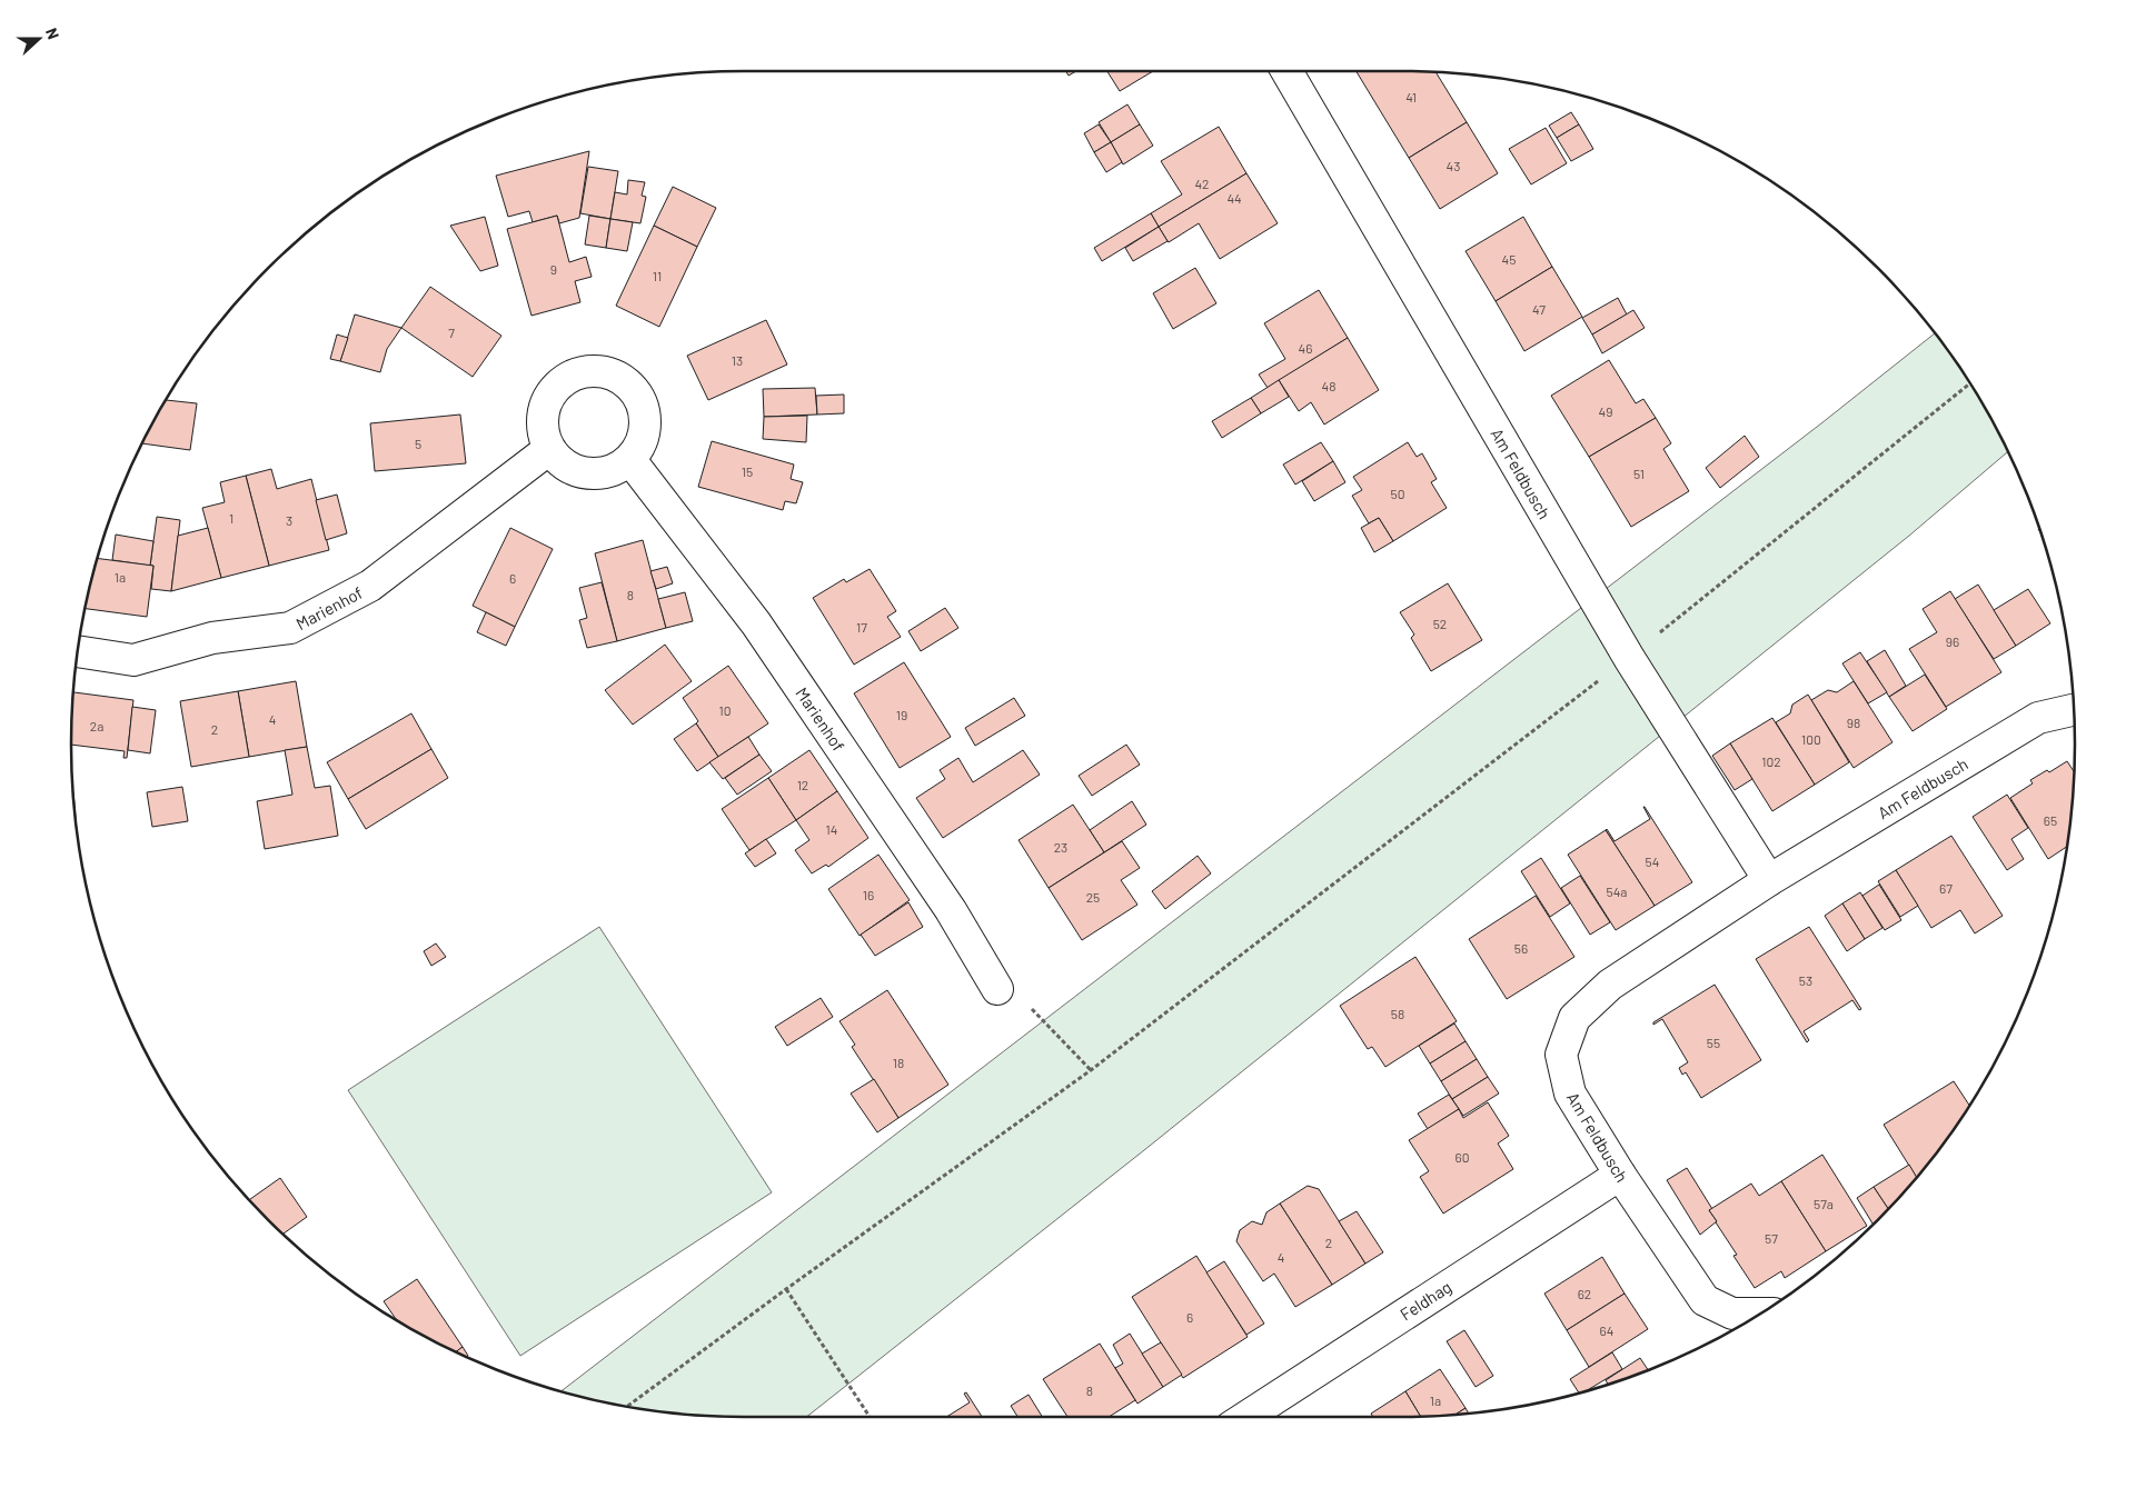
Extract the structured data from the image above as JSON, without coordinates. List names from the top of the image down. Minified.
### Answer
{"streets":{"street":["Am Feldbusch","Marienhof","Feldhag"]},"crossings":[["Am Feldbusch","Feldhag"]],"house_numbers":["41","43","42","44","45","9","11","47","7","46","13","48","49","5","15","51","50","1","3","1a","6","8","52","17","96","10","19","4","98","2a","2","100","102","12","65","14","23","54","67","54a","16","25","56","53","58","55","18","60","57a","57","2","4","62","6","64","8","1a"],"north":"right"}
